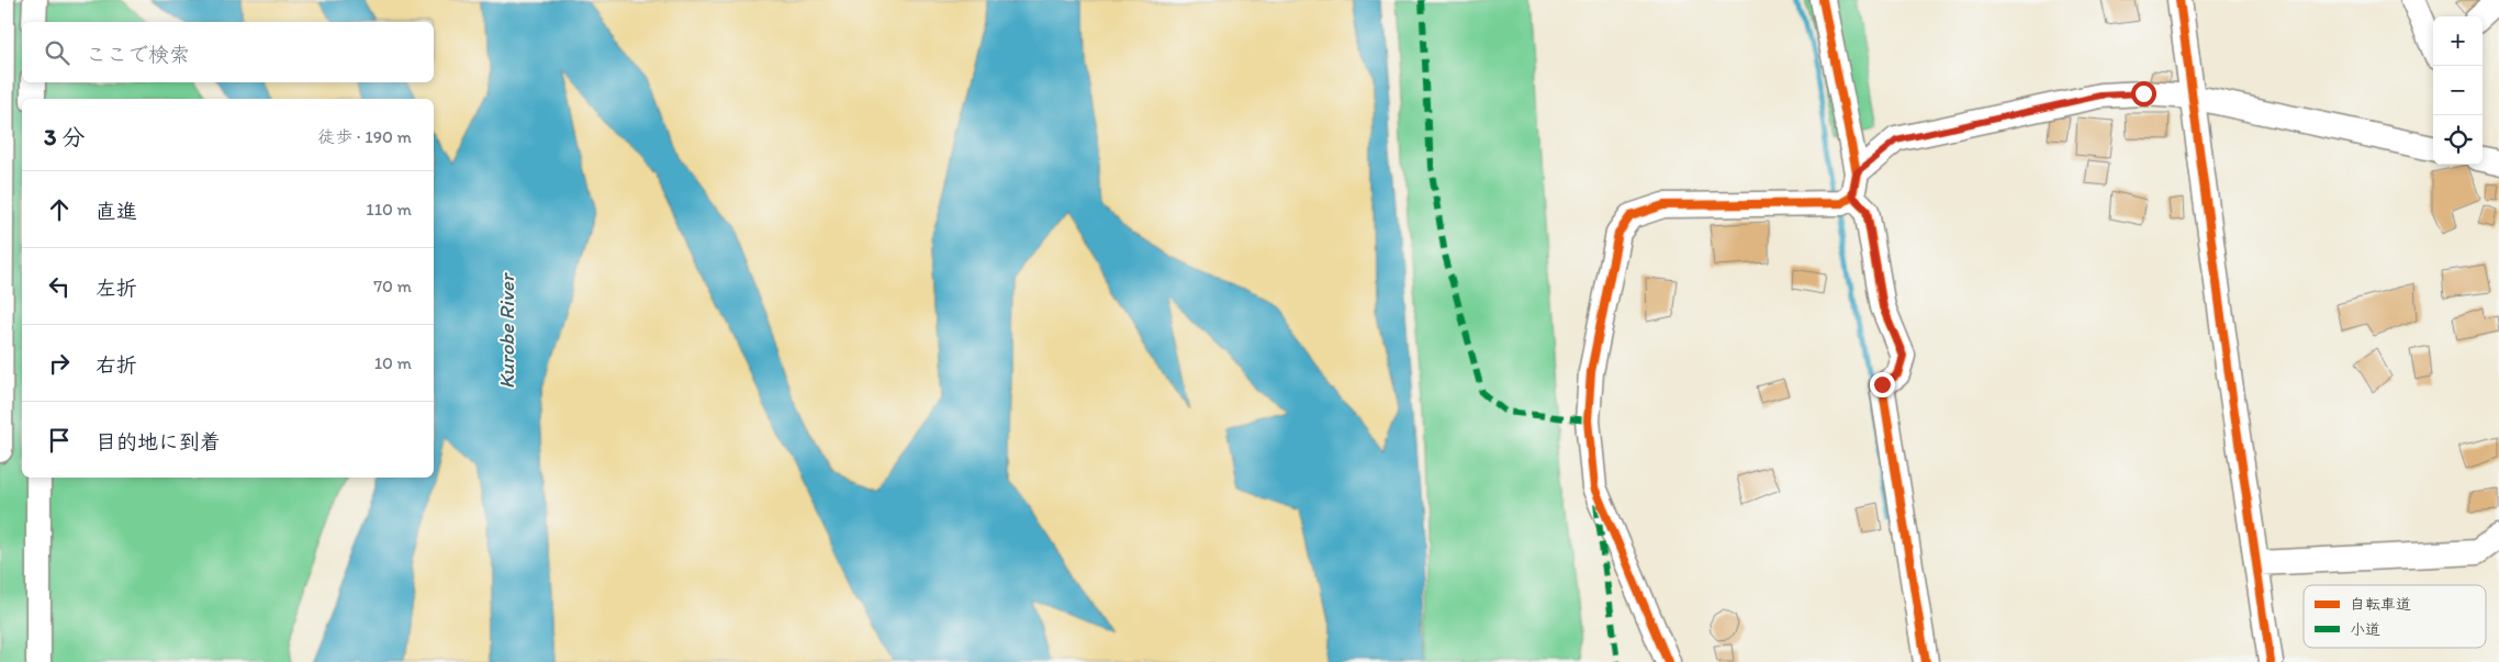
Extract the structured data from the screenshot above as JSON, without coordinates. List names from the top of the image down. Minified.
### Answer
{"water":["Kurobe River"],"legend":["自転車道","小道"],"page":{"map_buttons":["+","−"],"search":"ここで検索","heading":["3 分","徒歩 · 190 m"],"list":[["直進","110 m"],["左折","70 m"],["右折","10 m"],"目的地に到着"]}}
